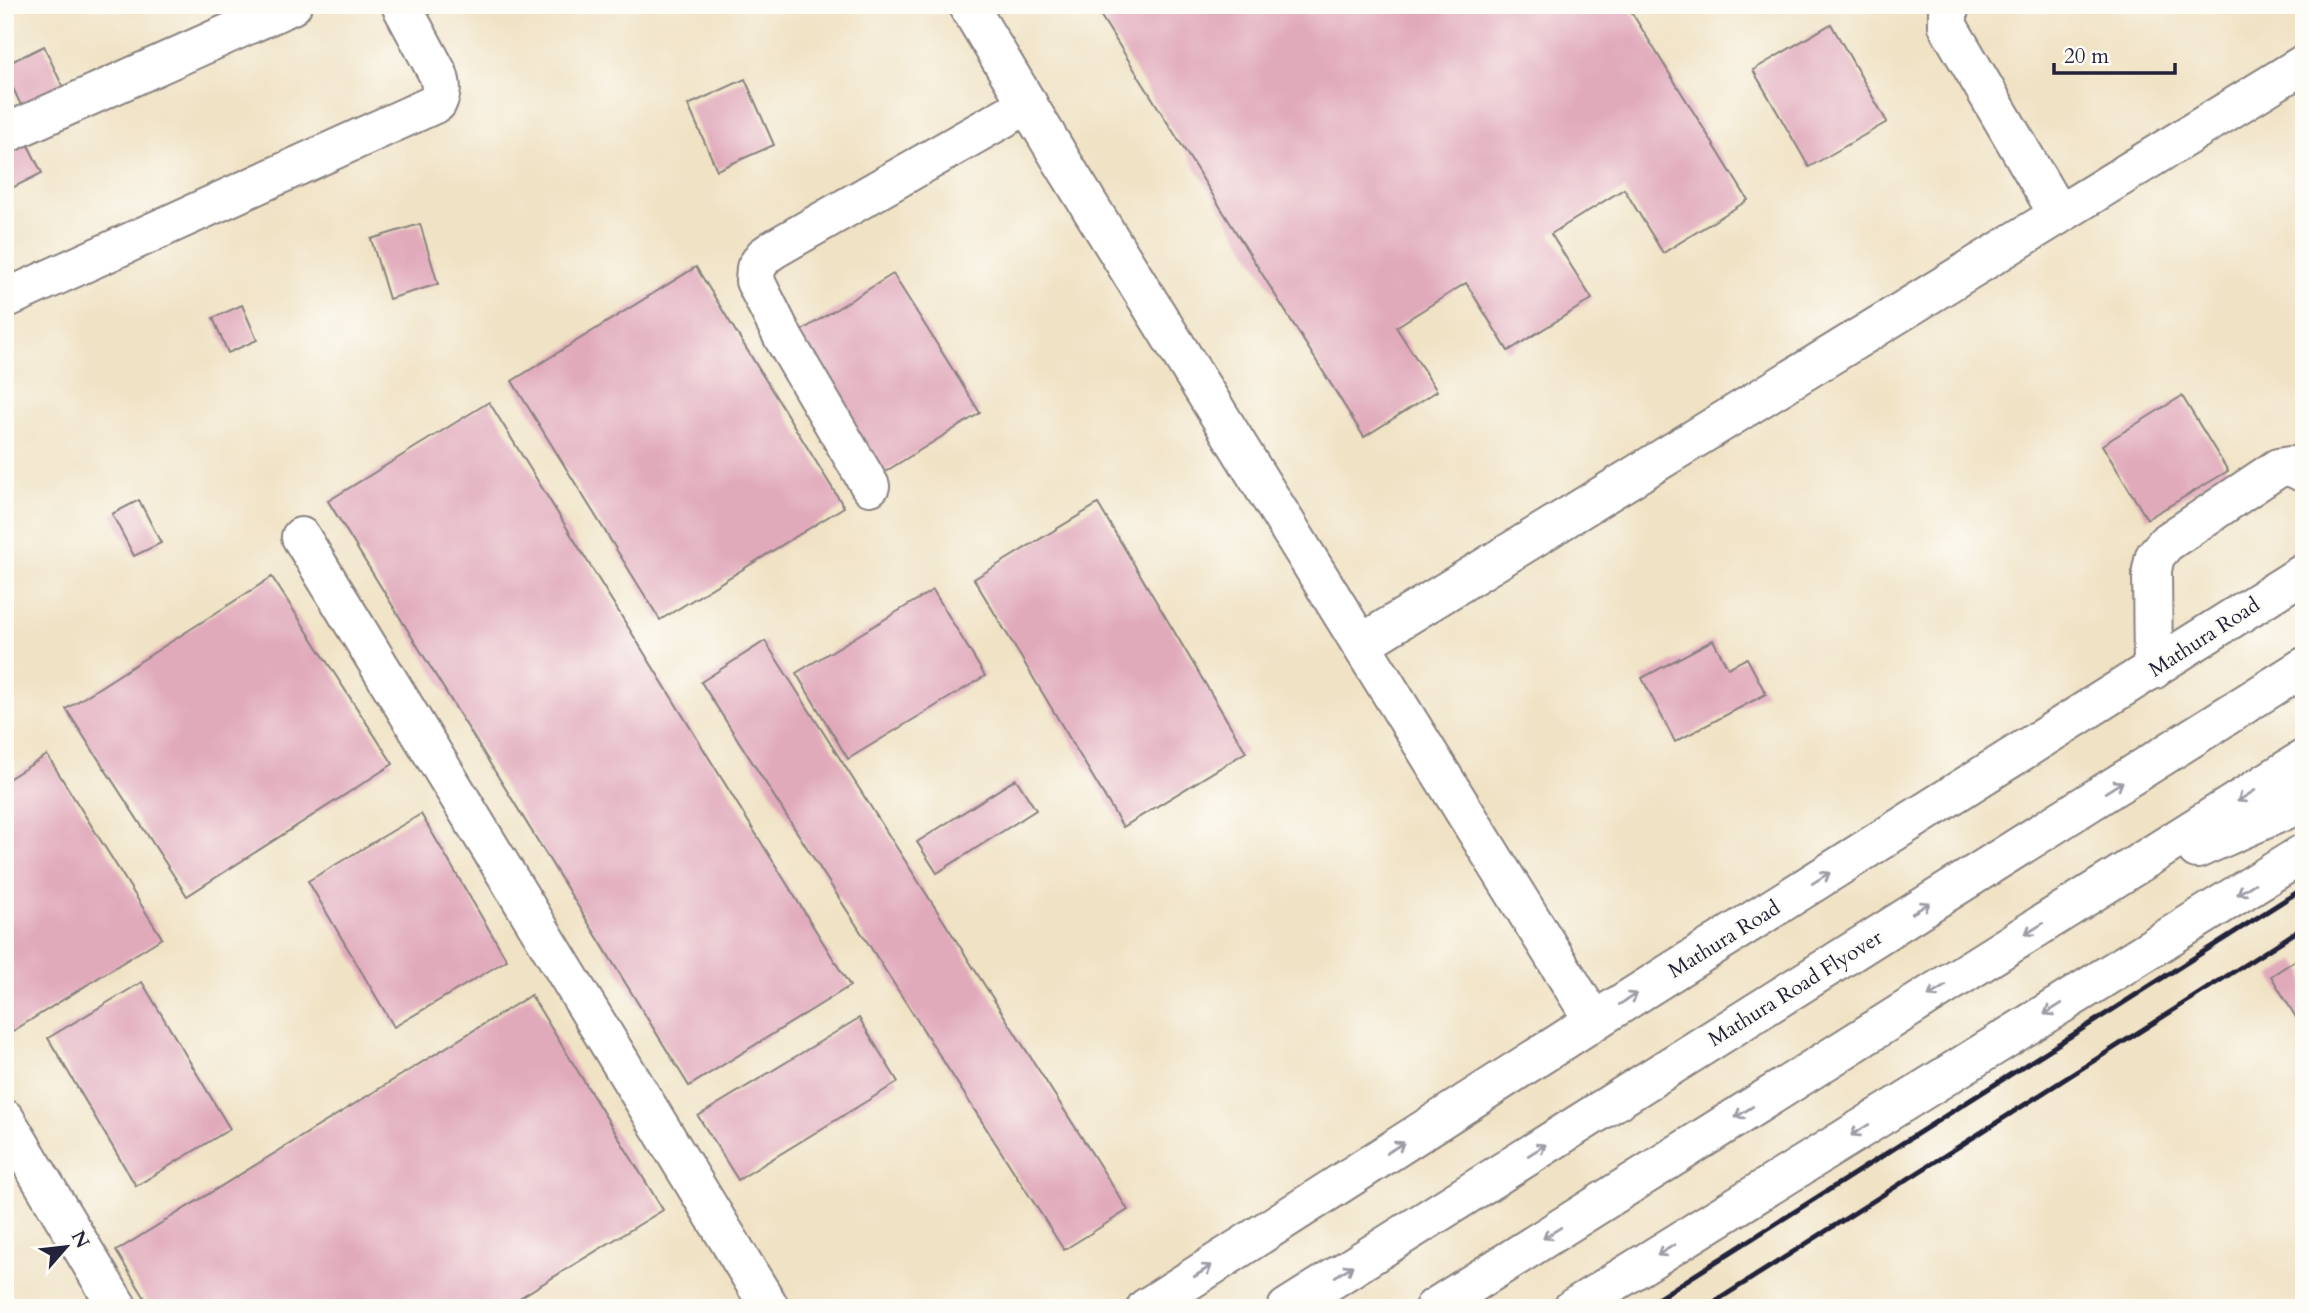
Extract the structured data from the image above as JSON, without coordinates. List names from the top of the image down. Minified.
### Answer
{"streets":{"main road":["Mathura Road","Mathura Road Flyover"]},"scale_bar":"20 m","north":"top right"}
